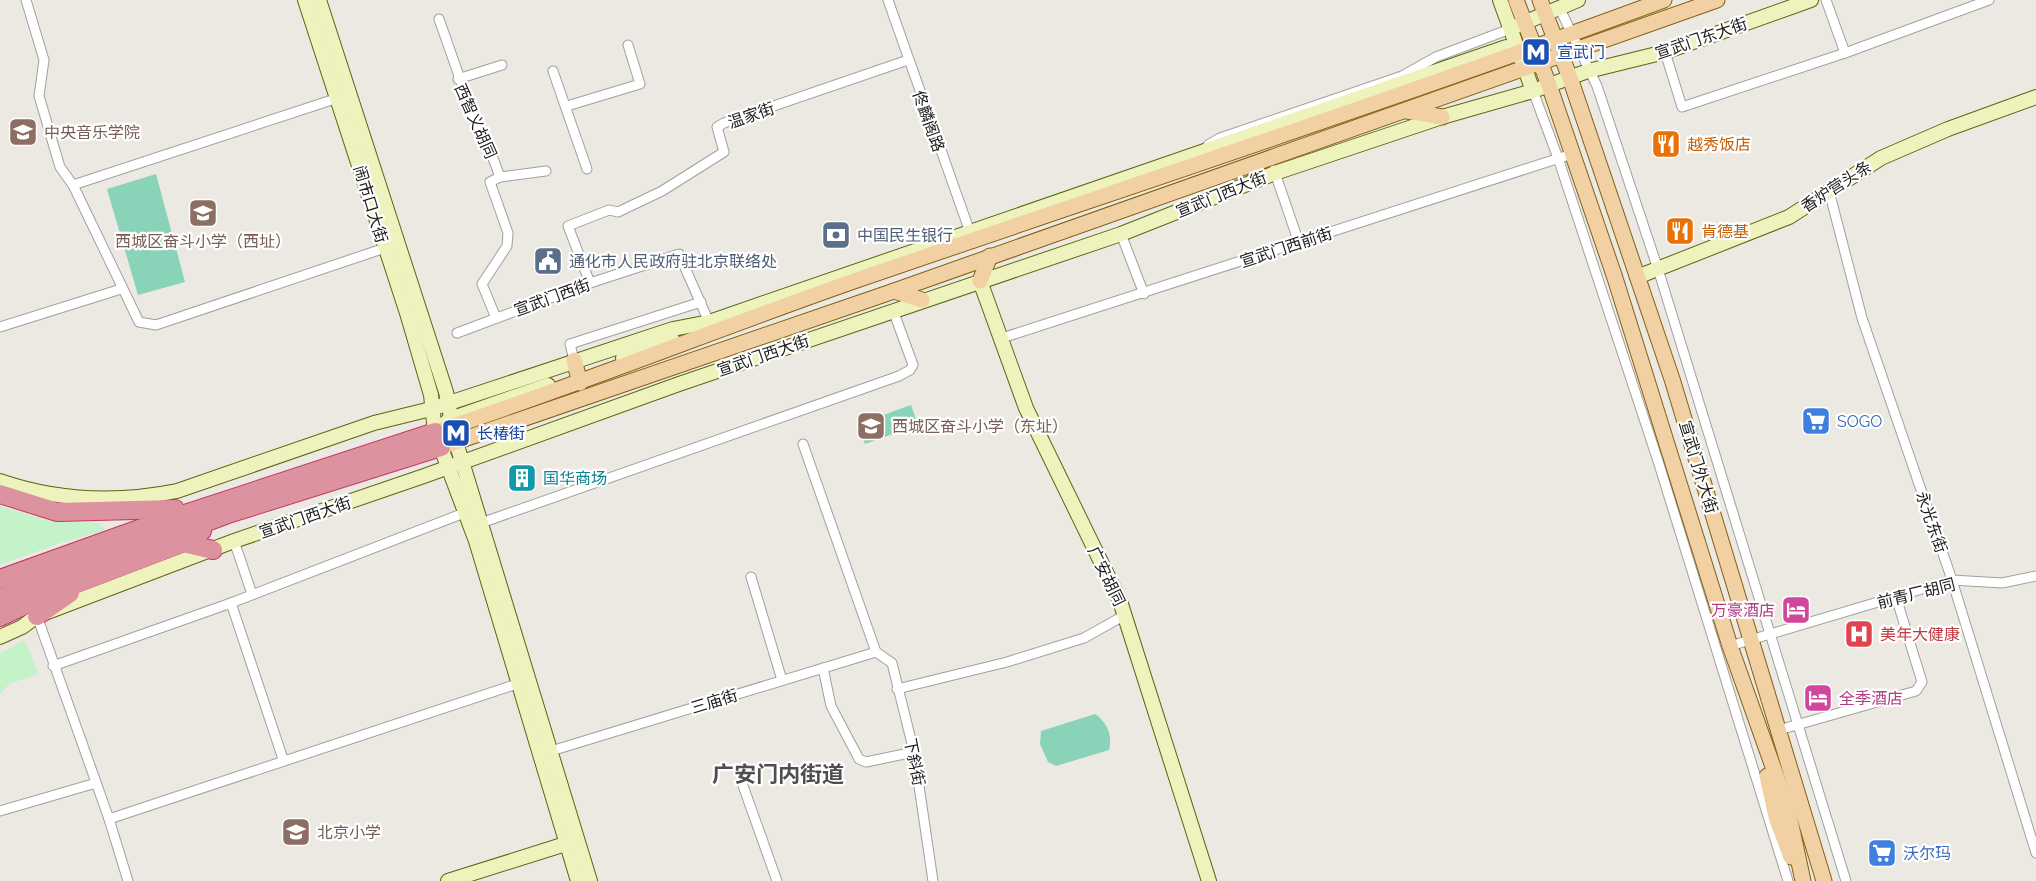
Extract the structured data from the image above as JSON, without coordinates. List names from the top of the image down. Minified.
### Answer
{"streets":{"highway":["宣武门西大街"],"main road":["宣武门东大街","宣武门外大街"],"street":["温家街","西智义胡同","佟麟阁路","香炉营头条","闹市口大街","宣武门西前街","宣武门西街","永光东街","广安胡同","前青厂胡同","三庙街","下斜街"]},"crossings":[["宣武门东大街","宣武门西大街"],["宣武门东大街","宣武门外大街"],["温家街","佟麟阁路"],["温家街","宣武门西街"],["佟麟阁路","宣武门西大街"],["香炉营头条","宣武门外大街"],["香炉营头条","永光东街"],["宣武门西大街","闹市口大街"],["宣武门西大街","宣武门西街"],["宣武门西大街","宣武门外大街"],["宣武门西大街","广安胡同"],["宣武门西前街","宣武门外大街"],["宣武门西前街","广安胡同"],["宣武门外大街","前青厂胡同"],["永光东街","前青厂胡同"],["三庙街","下斜街"]],"districts":["广安门内街道"],"places":{"metro station":["宣武门","长椿街"],"school or university":["中央音乐学院","西城区奋斗小学（西址）","西城区奋斗小学（东址）","北京小学"],"restaurant":["越秀饭店","肯德基"],"bank":["中国民生银行"],"public building":["通化市人民政府驻北京联络处"],"supermarket":["SOGO","沃尔玛"],"building":["国华商场"],"hotel":["万豪酒店","全季酒店"],"hospital":["美年大健康"]}}
